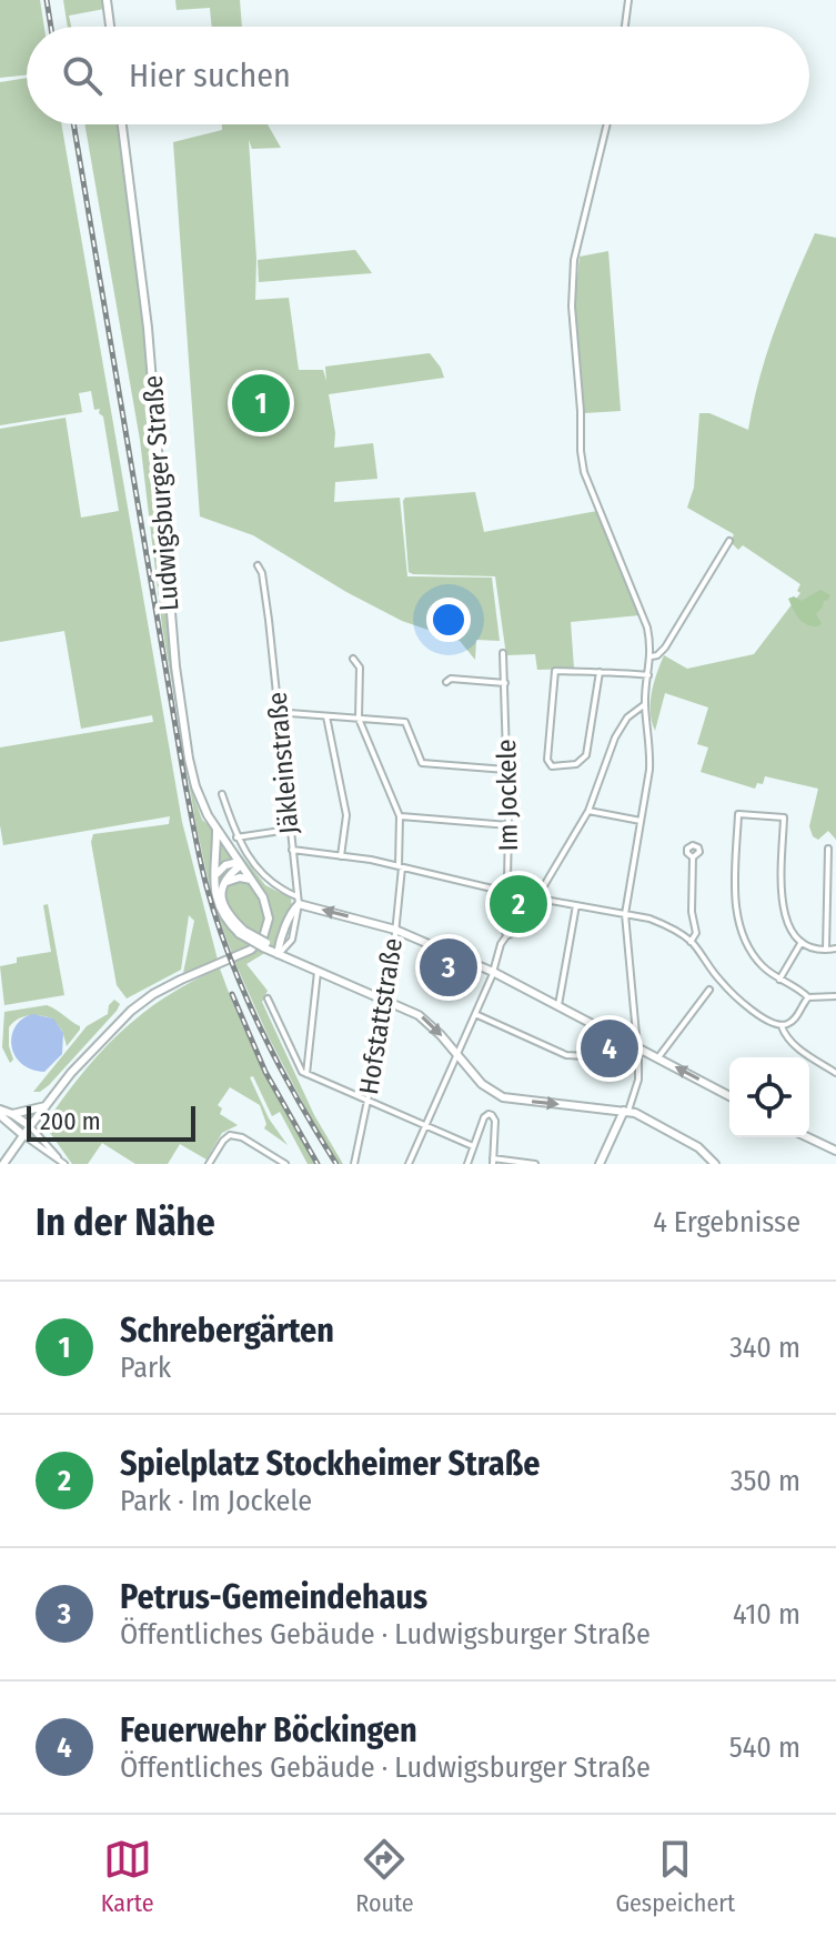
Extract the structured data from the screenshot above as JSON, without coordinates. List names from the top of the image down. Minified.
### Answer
{"streets":{"street":["Ludwigsburger Straße","Jäkleinstraße","Im Jockele","Hofstattstraße"]},"scale_bar":"200 m","page":{"search":"Hier suchen","pins":["1","2","3","4"],"scale":"200 m","heading":["In der Nähe","4 Ergebnisse"],"list":[{"mark":"1","name":"Schrebergärten","note":"Park","value":"340 m"},{"mark":"2","name":"Spielplatz Stockheimer Straße","note":"Park · Im Jockele","value":"350 m"},{"mark":"3","name":"Petrus-Gemeindehaus","note":"Öffentliches Gebäude · Ludwigsburger Straße","value":"410 m"},{"mark":"4","name":"Feuerwehr Böckingen","note":"Öffentliches Gebäude · Ludwigsburger Straße","value":"540 m"}],"nav":["Karte","Route","Gespeichert"]}}
